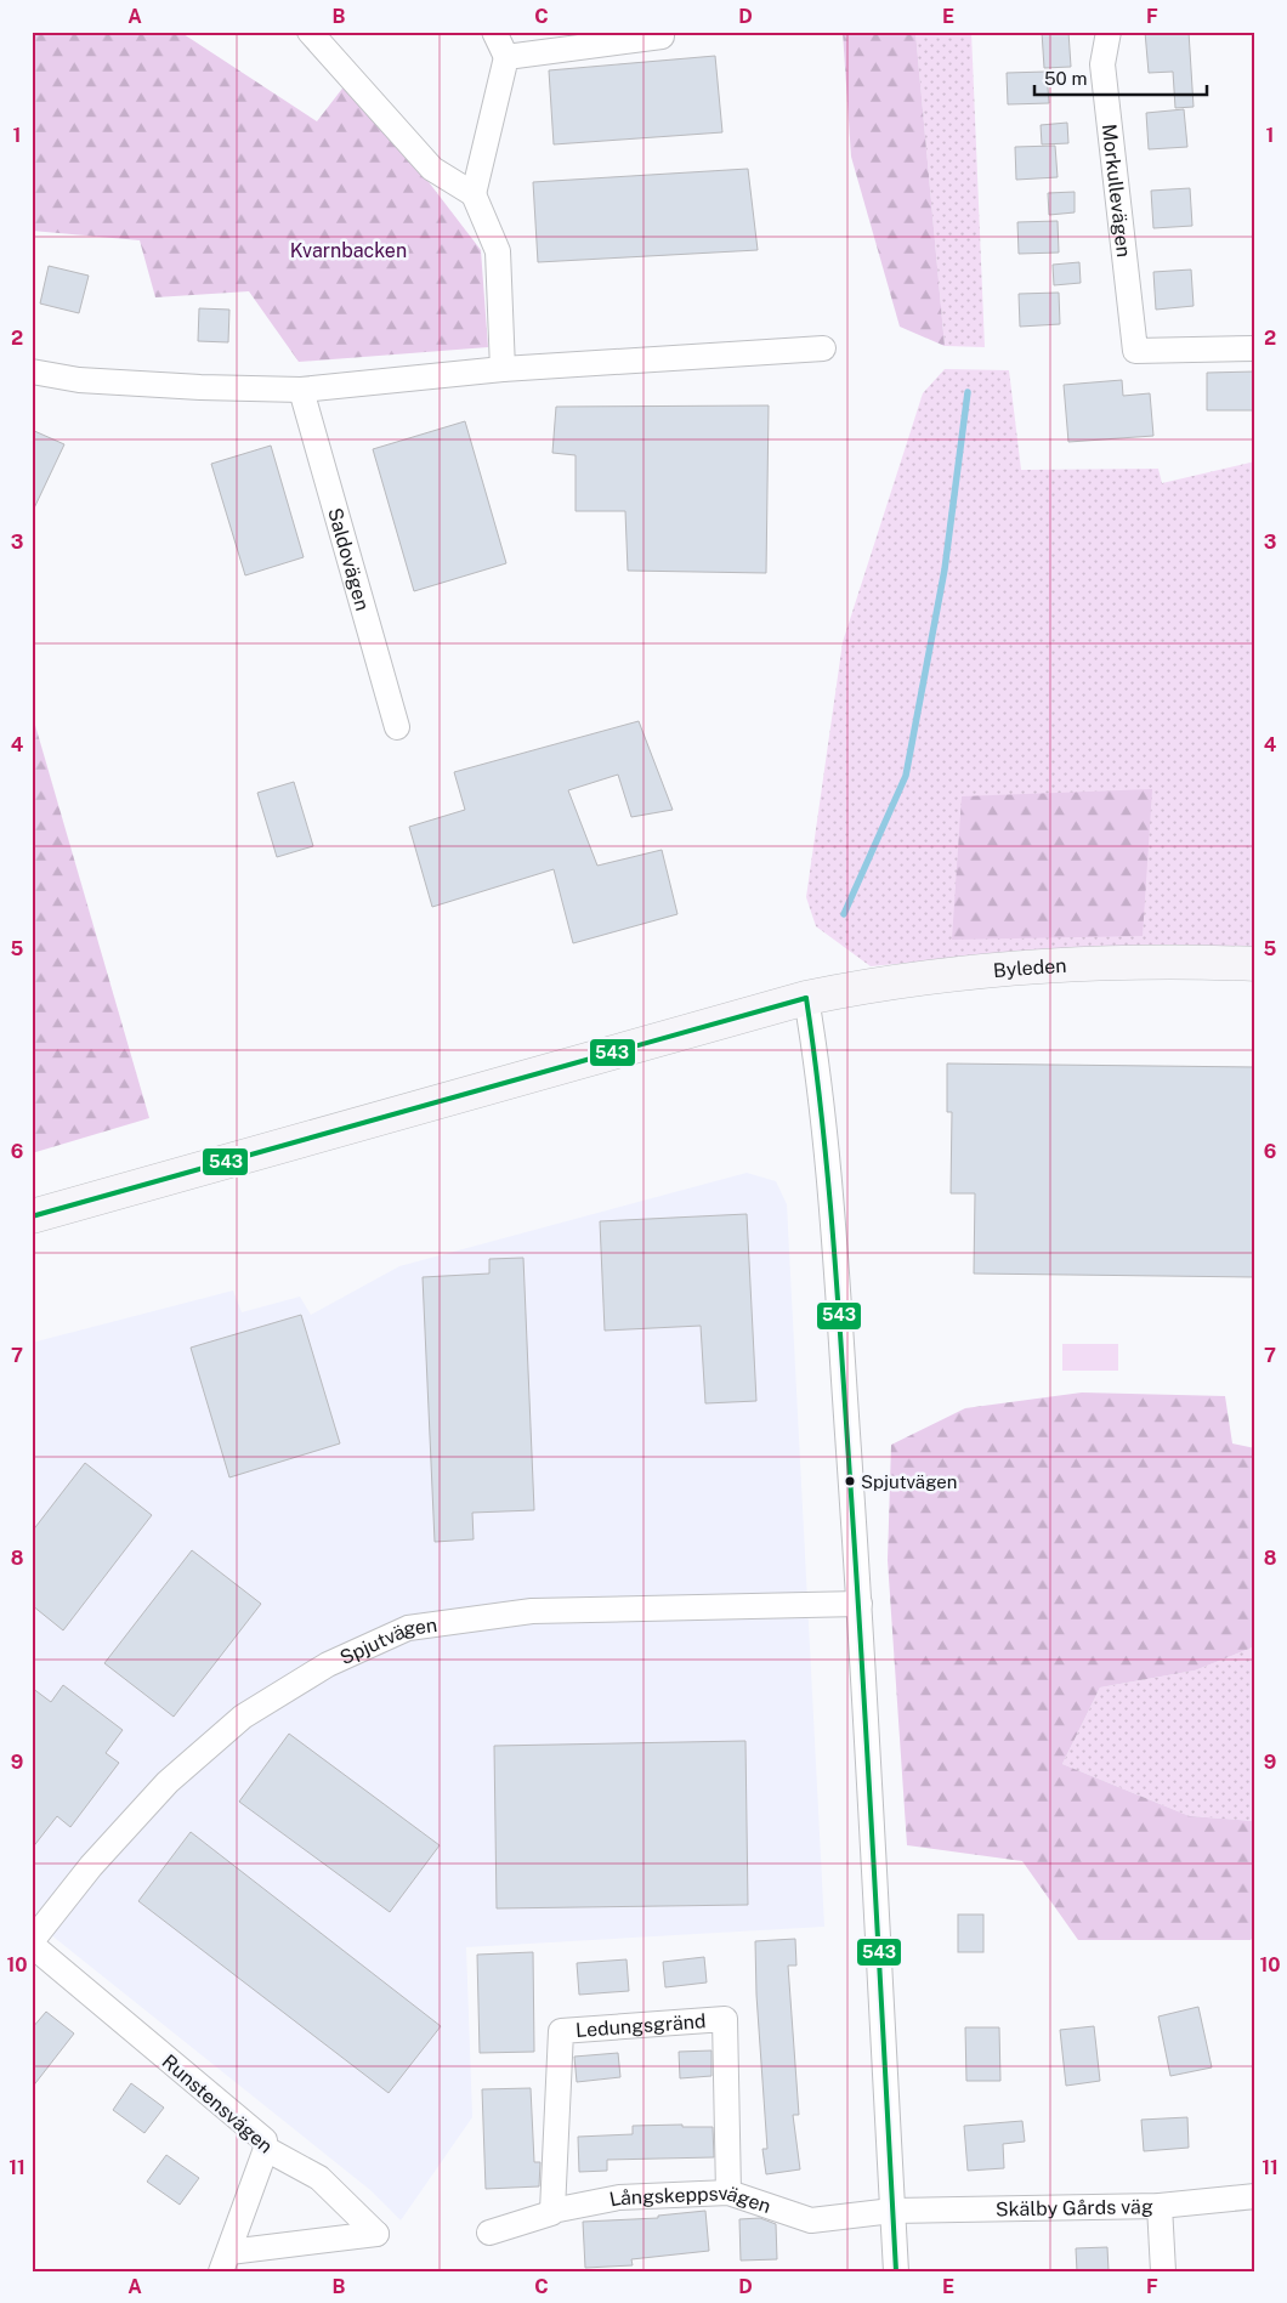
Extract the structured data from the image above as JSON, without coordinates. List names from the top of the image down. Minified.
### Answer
{"streets":{"street":["Morkullevägen","Saldovägen","Byleden","Spjutvägen","Ledungsgränd","Runstensvägen","Långskeppsvägen","Skälby Gårds väg"]},"crossings":[["Spjutvägen","Runstensvägen"],["Ledungsgränd","Långskeppsvägen"],["Långskeppsvägen","Skälby Gårds väg"]],"parks":["Kvarnbacken"],"places":["Spjutvägen"],"lines":["transit line 543"],"scale_bar":"50 m","grid":{"columns":["A","B","C","D","E","F"],"rows":["1","2","3","4","5","6","7","8","9","10","11"]}}
